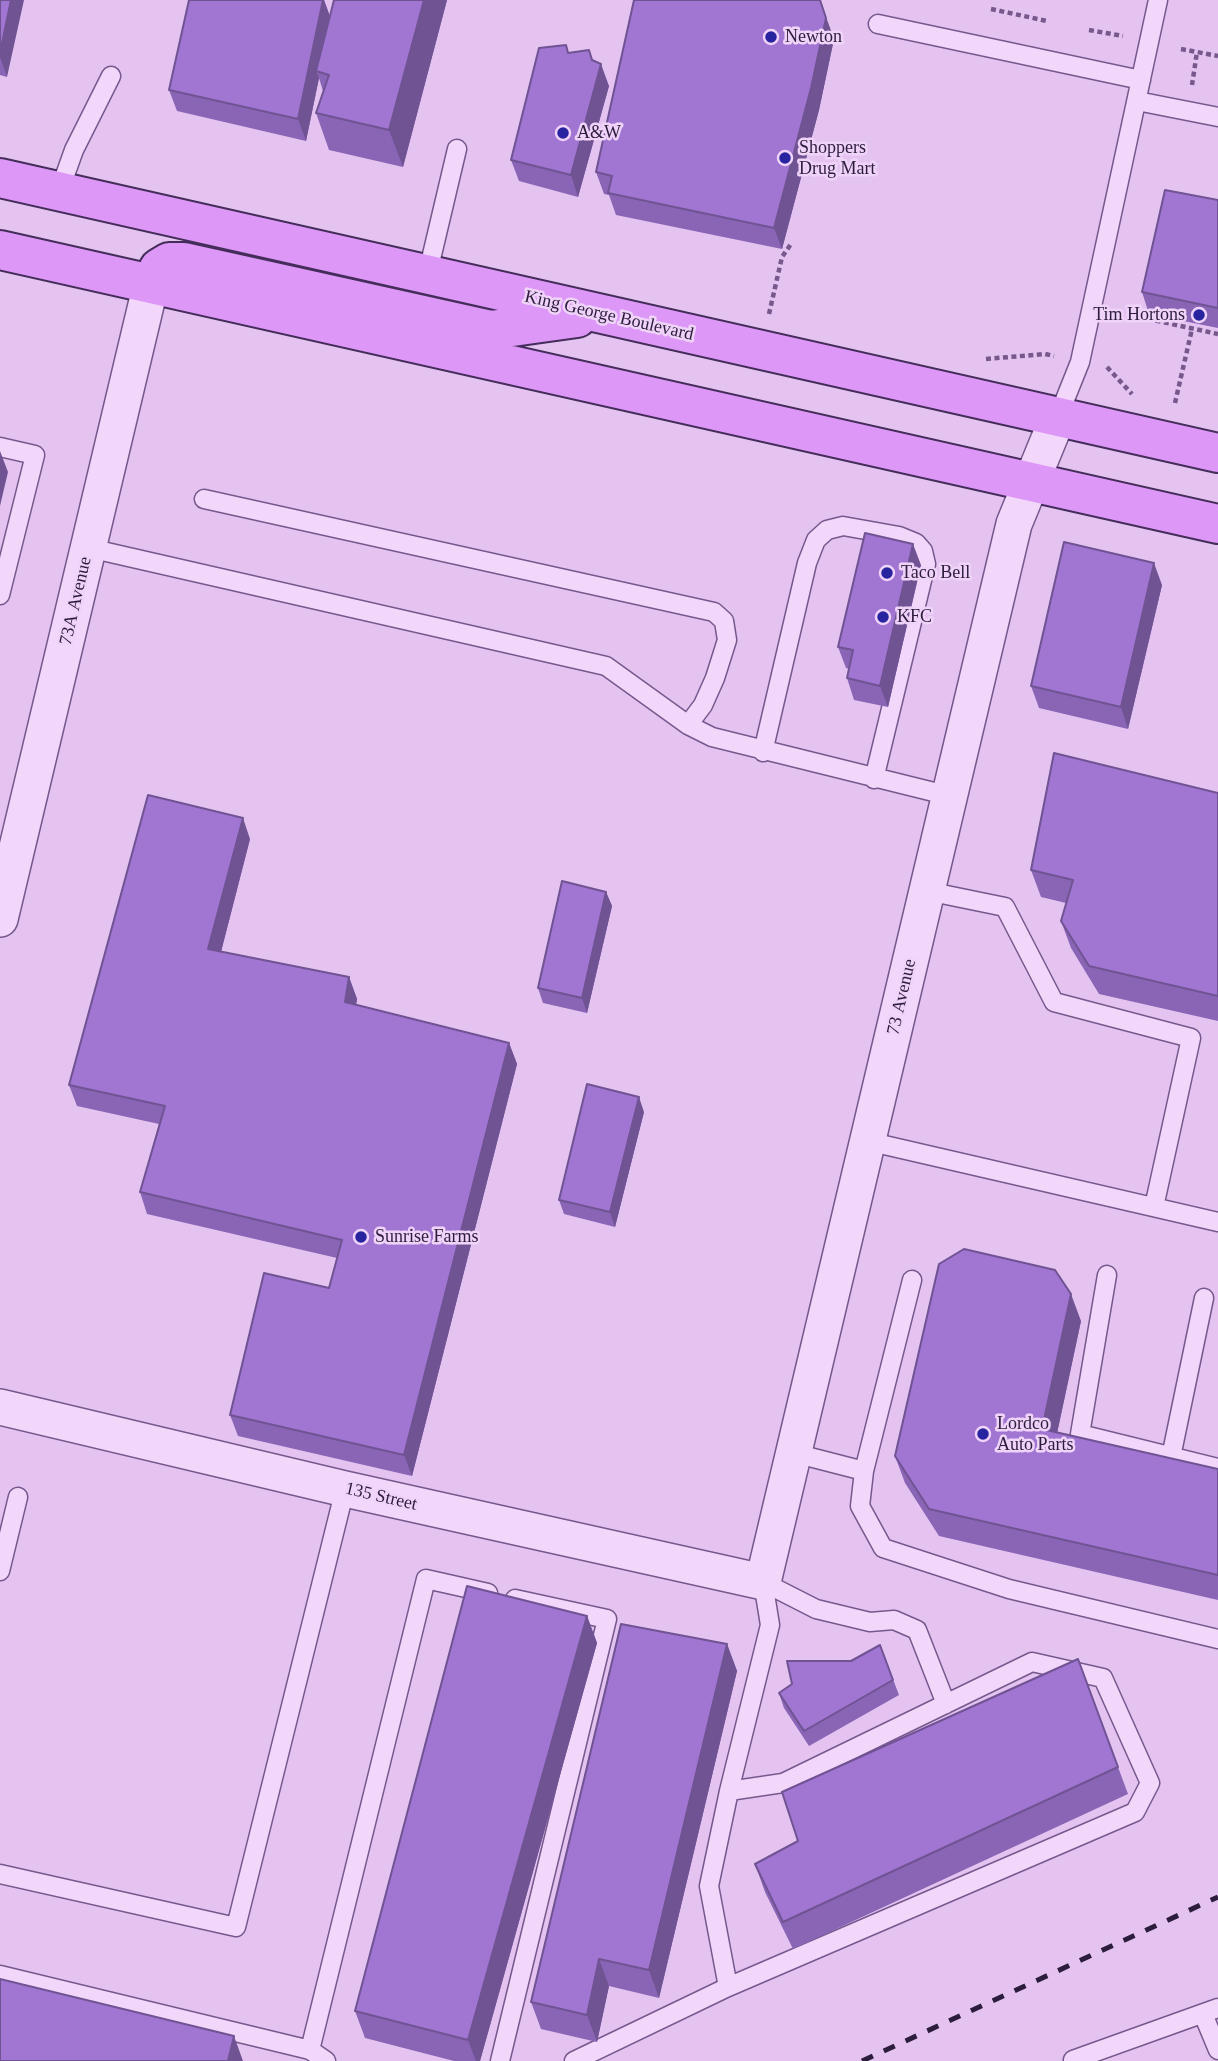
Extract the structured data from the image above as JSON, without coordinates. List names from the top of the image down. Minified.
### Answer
{"streets":{"main road":["King George Boulevard"],"street":["73A Avenue","73 Avenue","135 Street"]},"crossings":[["King George Boulevard","73 Avenue"],["73 Avenue","135 Street"]],"places":["Newton","A&W","Shoppers Drug Mart","Tim Hortons","Taco Bell","KFC","Sunrise Farms","Lordco Auto Parts"]}
